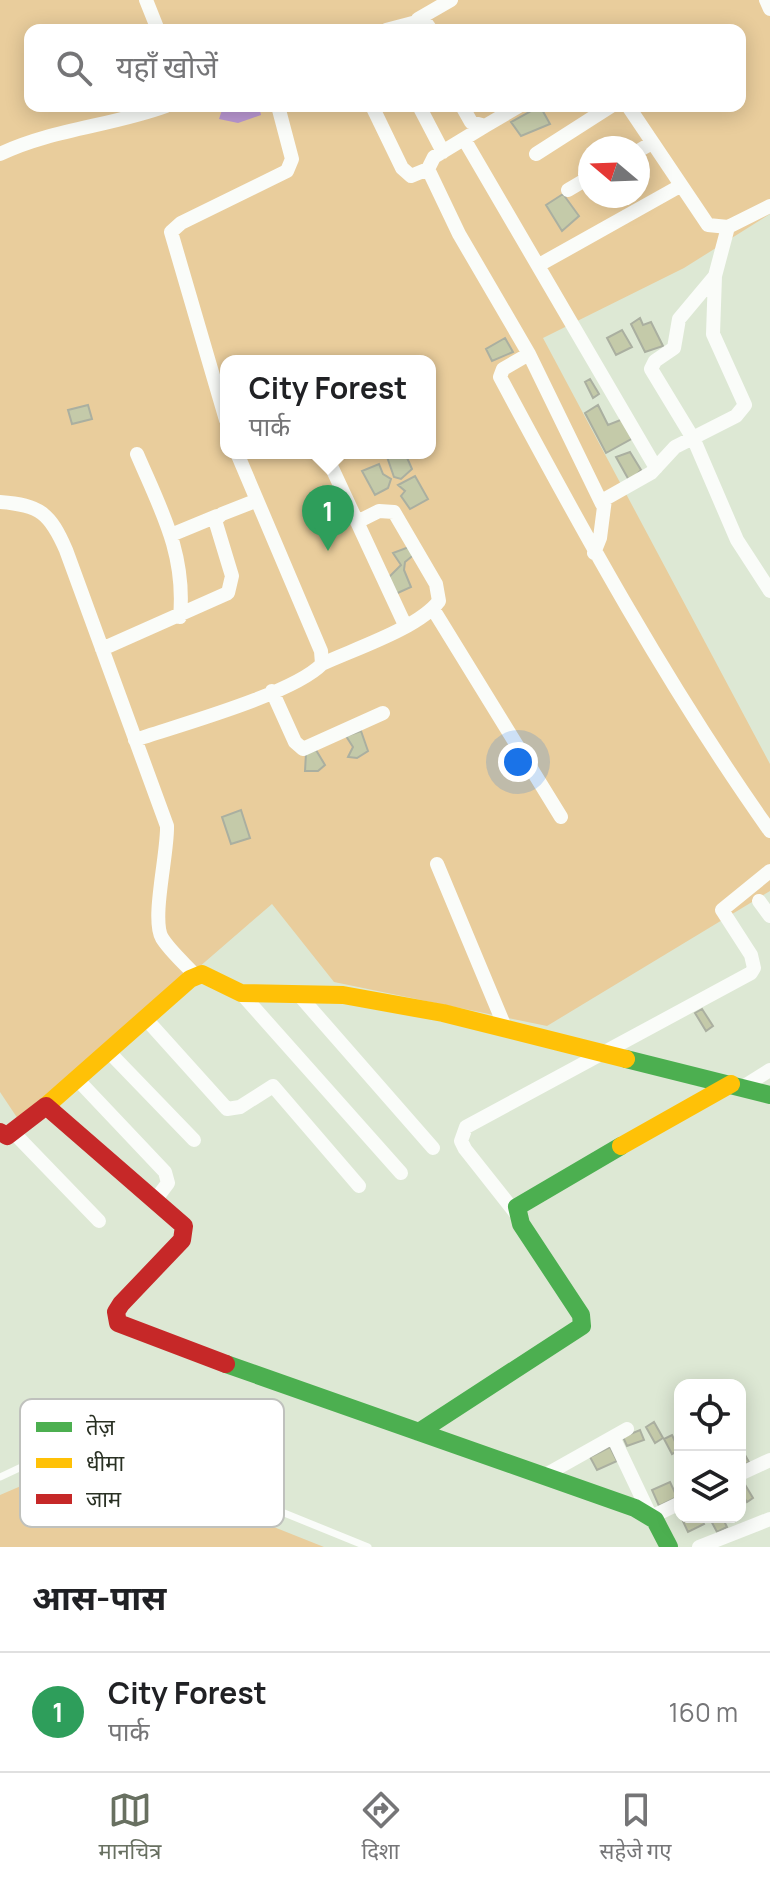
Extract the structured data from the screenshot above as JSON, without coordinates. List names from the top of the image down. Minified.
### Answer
{"legend":["तेज़","धीमा","जाम"],"north":"left","page":{"search":"यहाँ खोजें","popup":["City Forest","पार्क"],"pins":"1","heading":"आस-पास","list":[{"mark":"1","name":"City Forest","note":"पार्क","value":"160 m"}],"nav":["मानचित्र","दिशा","सहेजे गए"]}}
